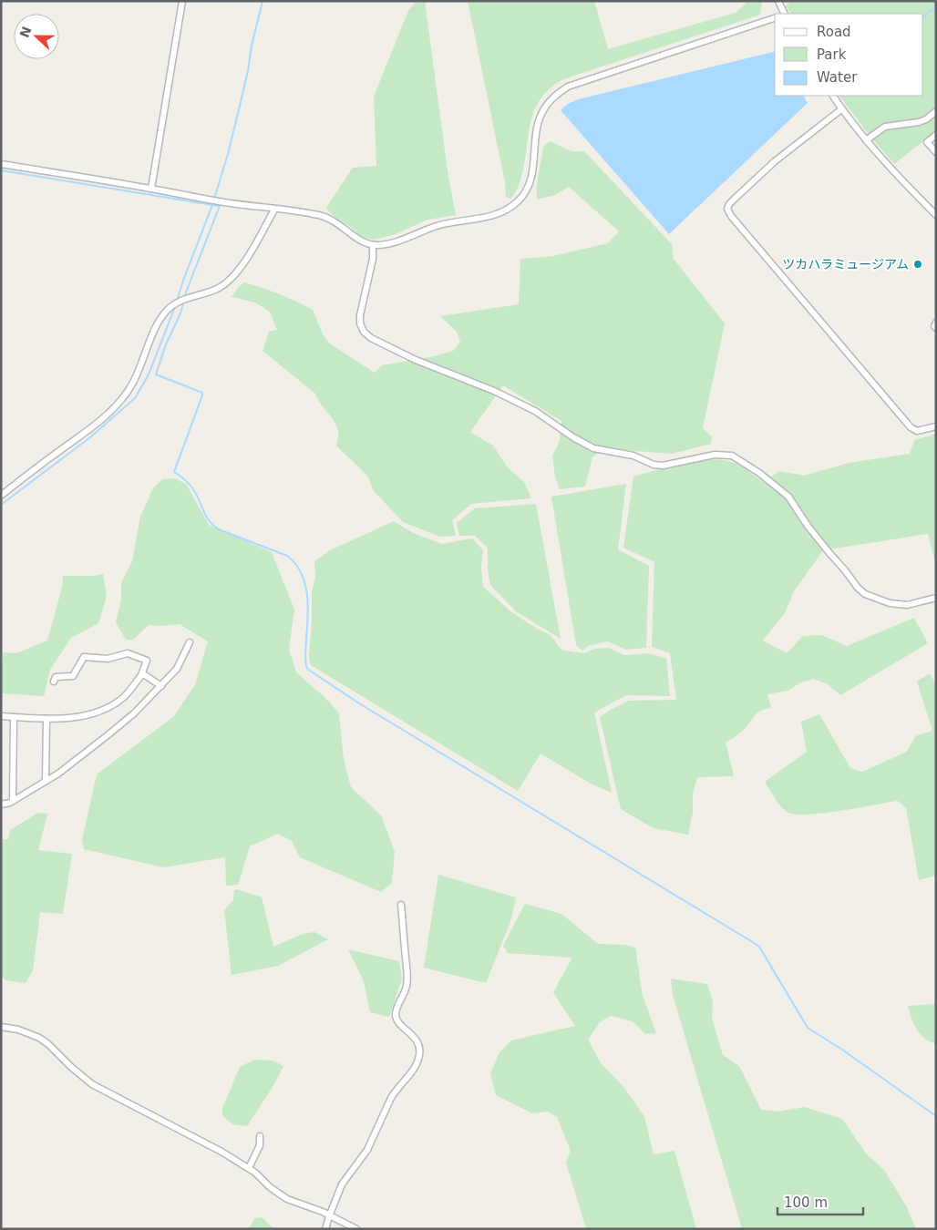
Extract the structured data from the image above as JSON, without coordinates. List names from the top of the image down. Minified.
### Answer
{"places":["ツカハラミュージアム"],"legend":["Road","Park","Water"],"scale_bar":"100 m","north":"left"}
